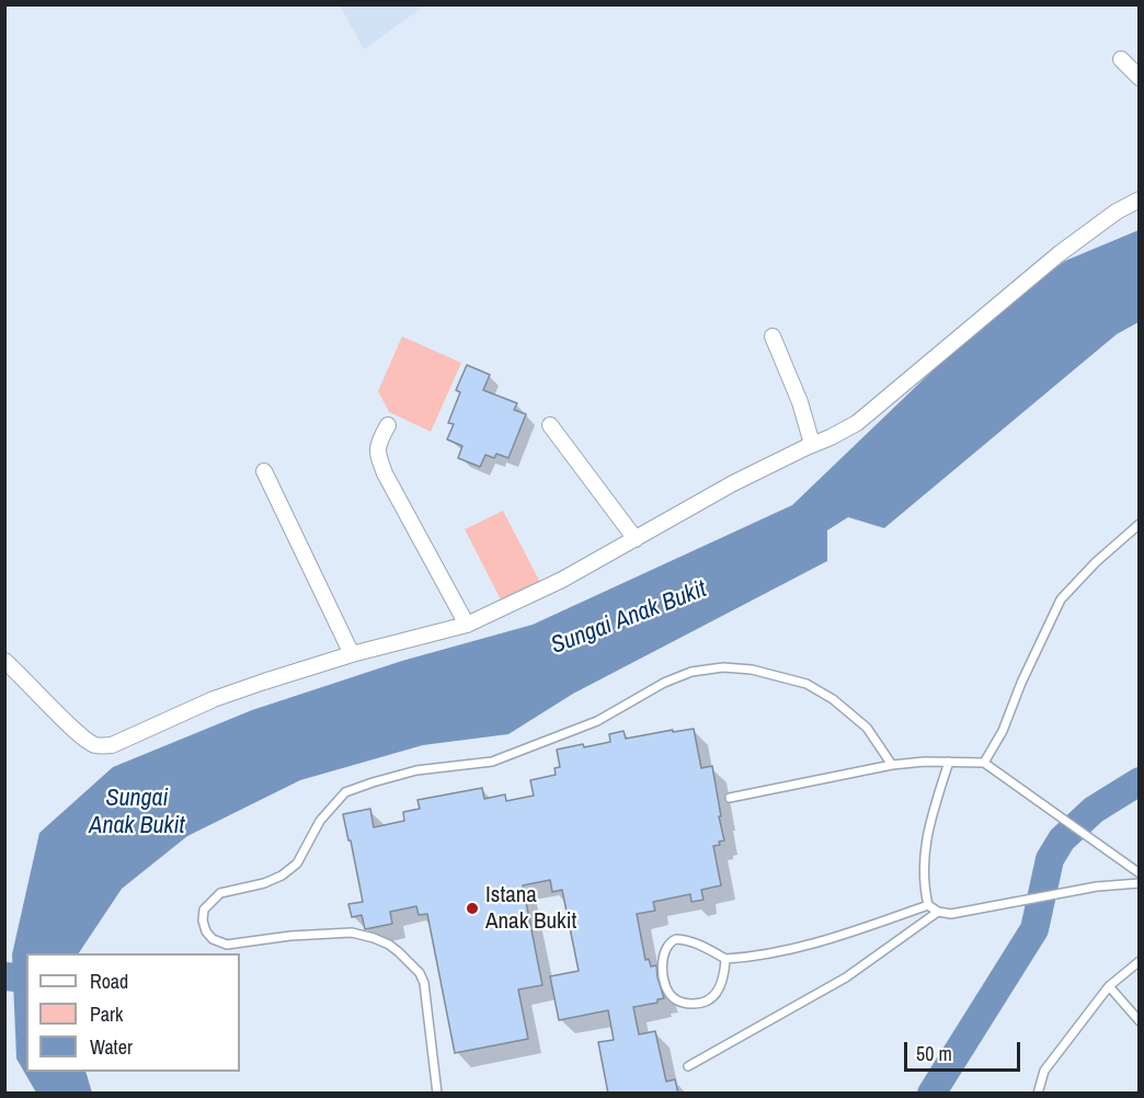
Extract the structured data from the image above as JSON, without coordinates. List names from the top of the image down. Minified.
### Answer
{"water":["Sungai Anak Bukit"],"places":["Istana Anak Bukit"],"legend":["Road","Park","Water"],"scale_bar":"50 m"}
